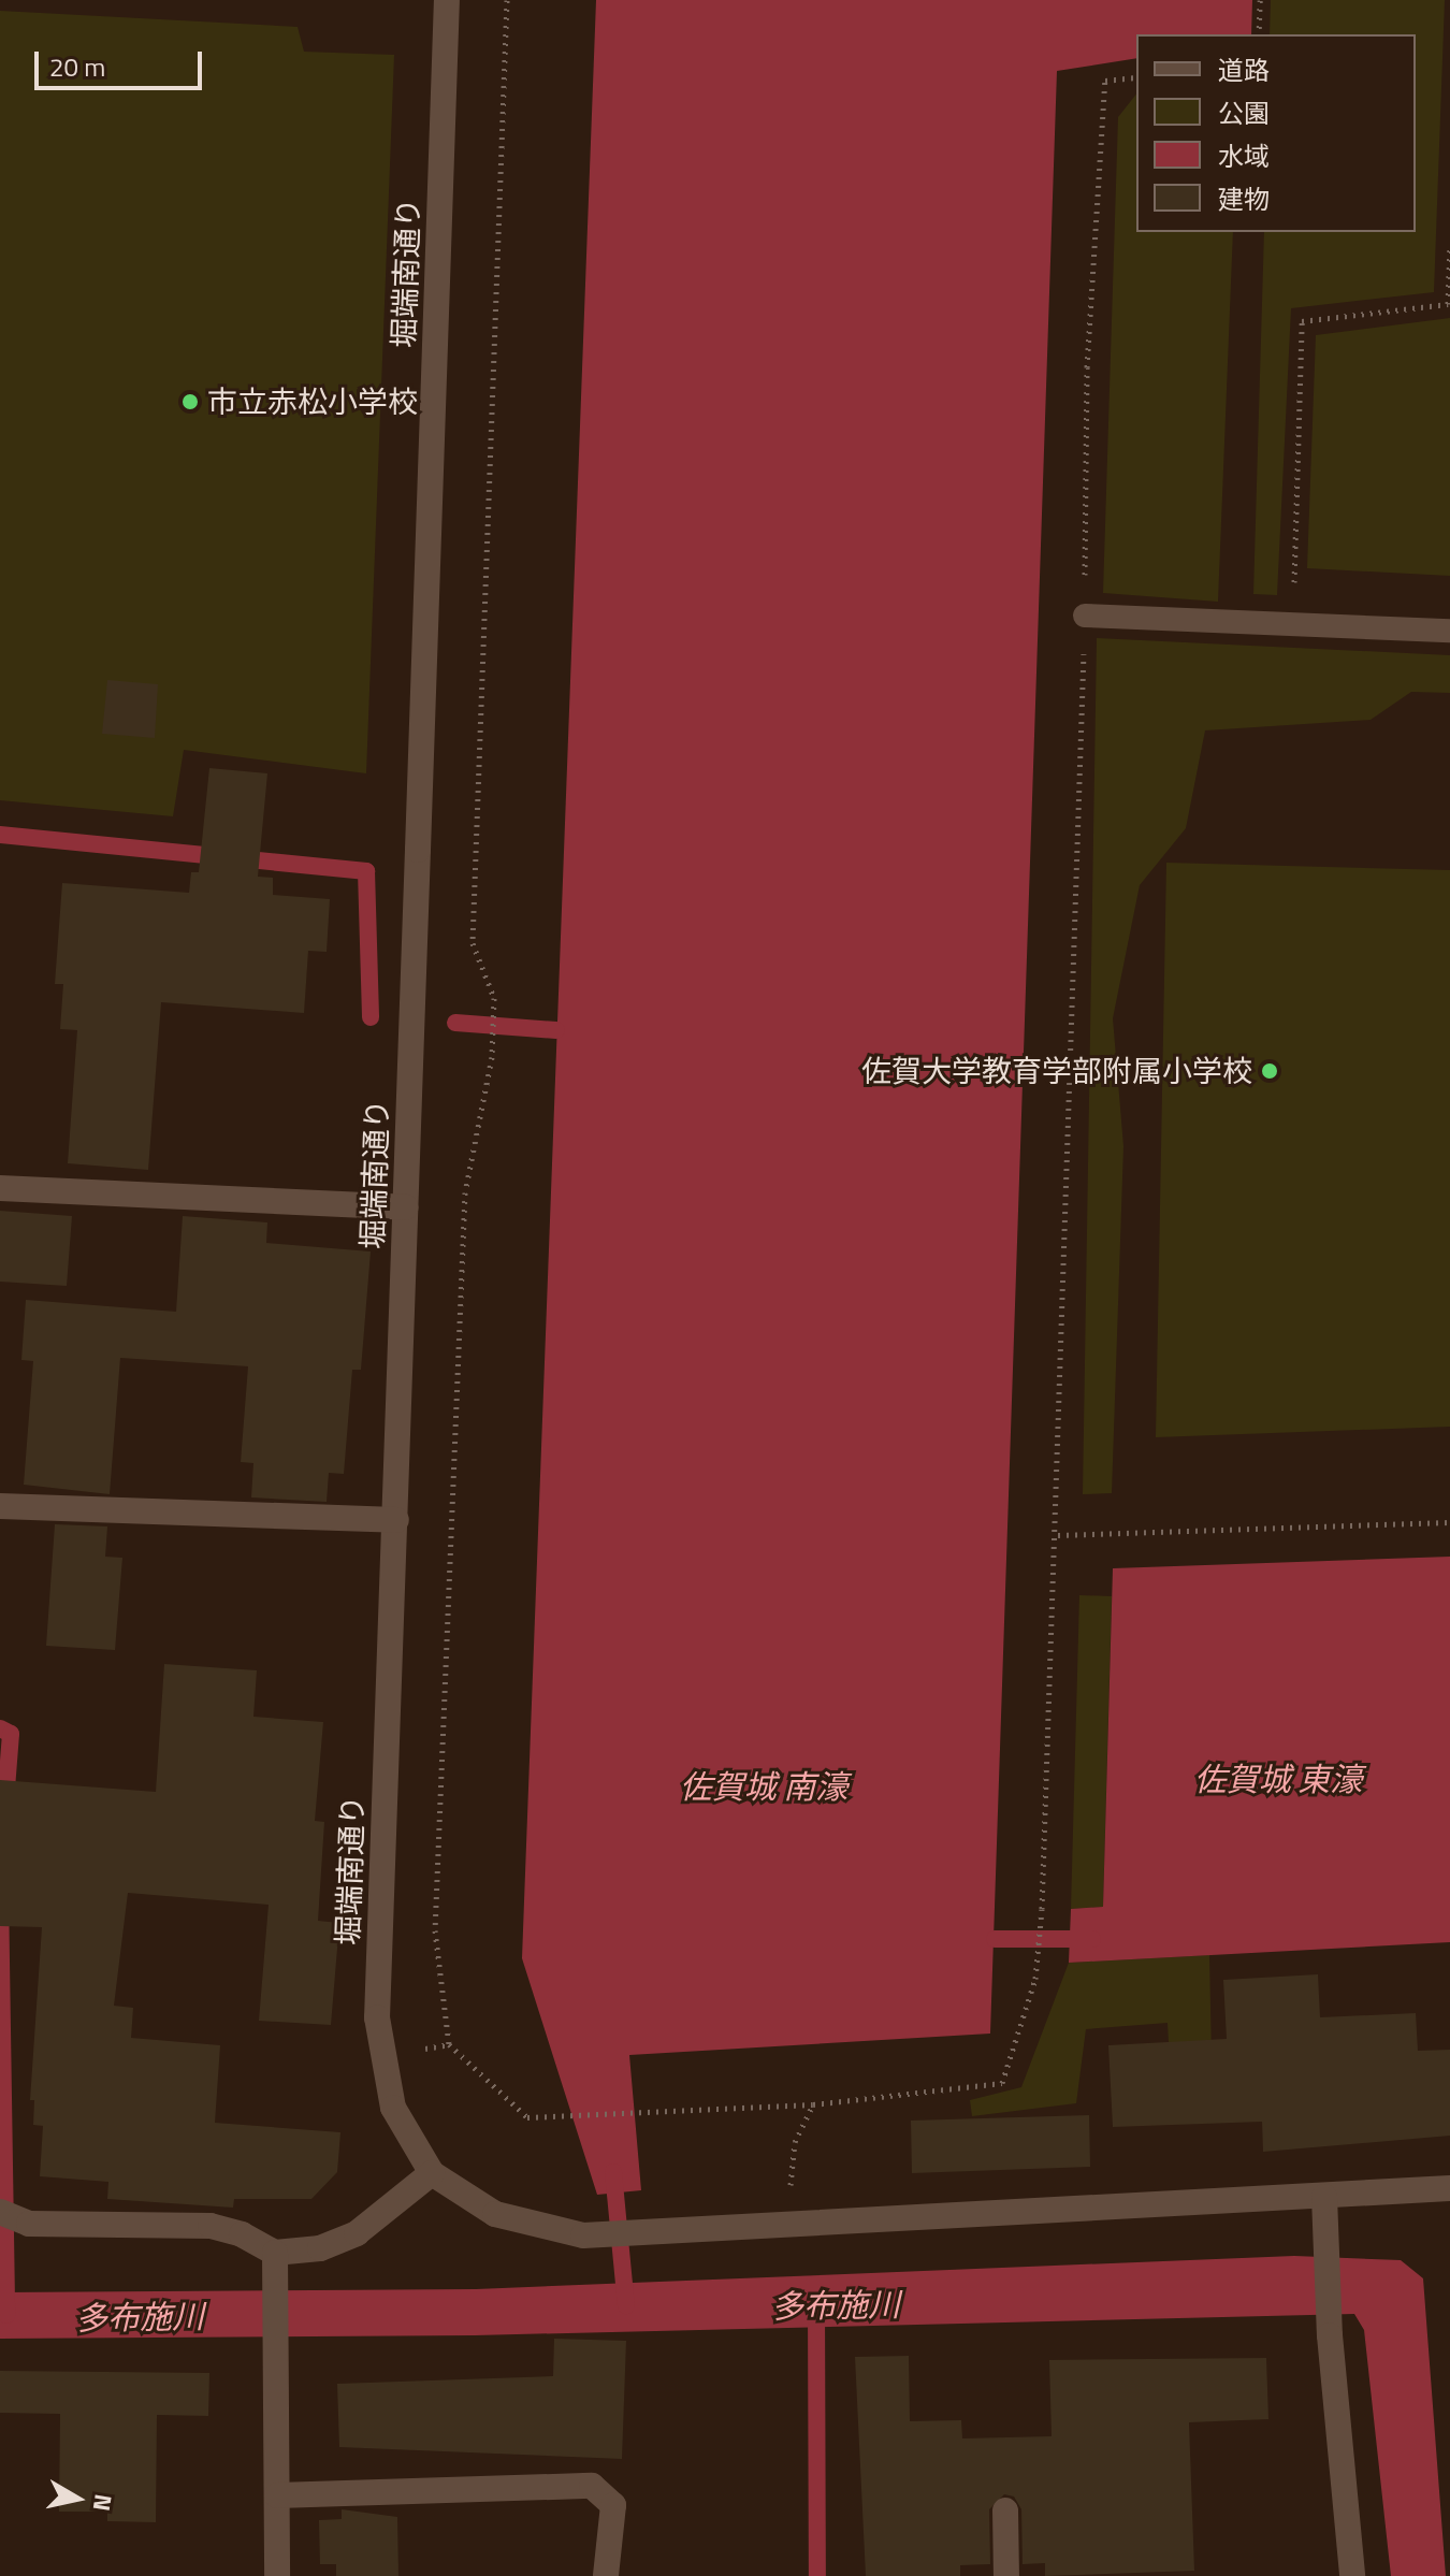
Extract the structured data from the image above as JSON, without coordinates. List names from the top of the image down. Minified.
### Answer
{"streets":{"street":["堀端南通り"]},"water":["佐賀城 東濠","佐賀城 南濠","多布施川"],"places":["市立赤松小学校","佐賀大学教育学部附属小学校"],"legend":["道路","公園","水域","建物"],"scale_bar":"20 m","north":"right"}
